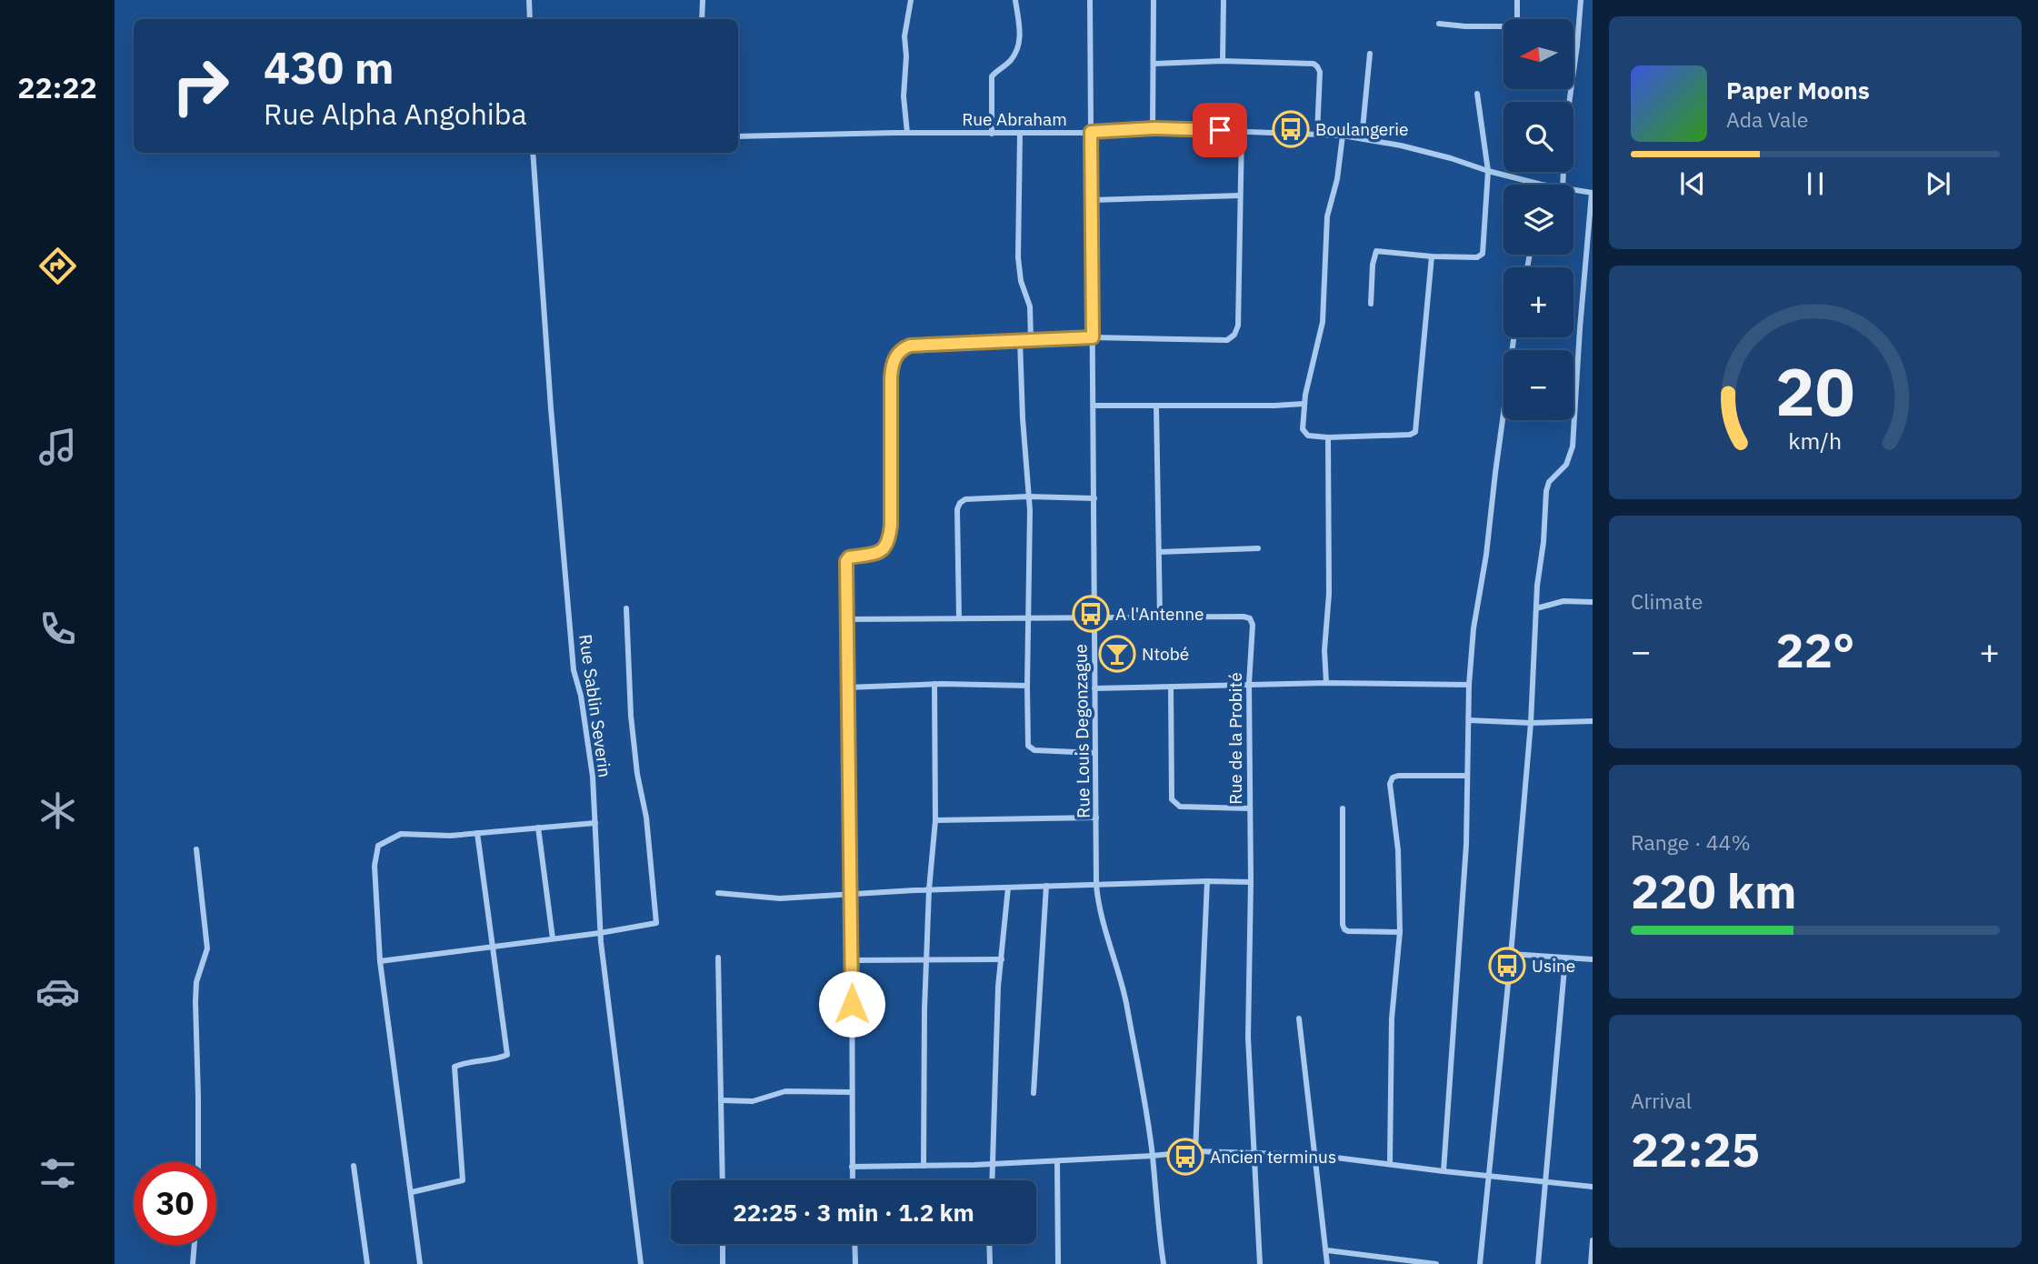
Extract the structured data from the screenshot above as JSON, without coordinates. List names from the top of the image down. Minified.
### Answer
{"streets":{"street":["Rue Abraham","Rue Sablin Severin","Rue Louis Degonzague","Rue de la Probité"]},"crossings":[["Rue Abraham","Rue Louis Degonzague"],["Rue Louis Degonzague","Rue de la Probité"]],"places":{"bus stop":["Boulangerie","A l'Antenne","Usine","Ancien terminus"],"bar":["Ntobé"]},"north":"left","page":{"tabs":"22:22","map_buttons":["+","−"],"turn":["430 m","Rue Alpha Angohiba"],"song":["Paper Moons","Ada Vale"],"tile":["Climate",["Range · 44%","220 km"],["Arrival","22:25"]],"heat":["−","22°","+"],"limit":"30","trip":"22:25 · 3 min · 1.2 km","gauge":["20","km/h"]}}
